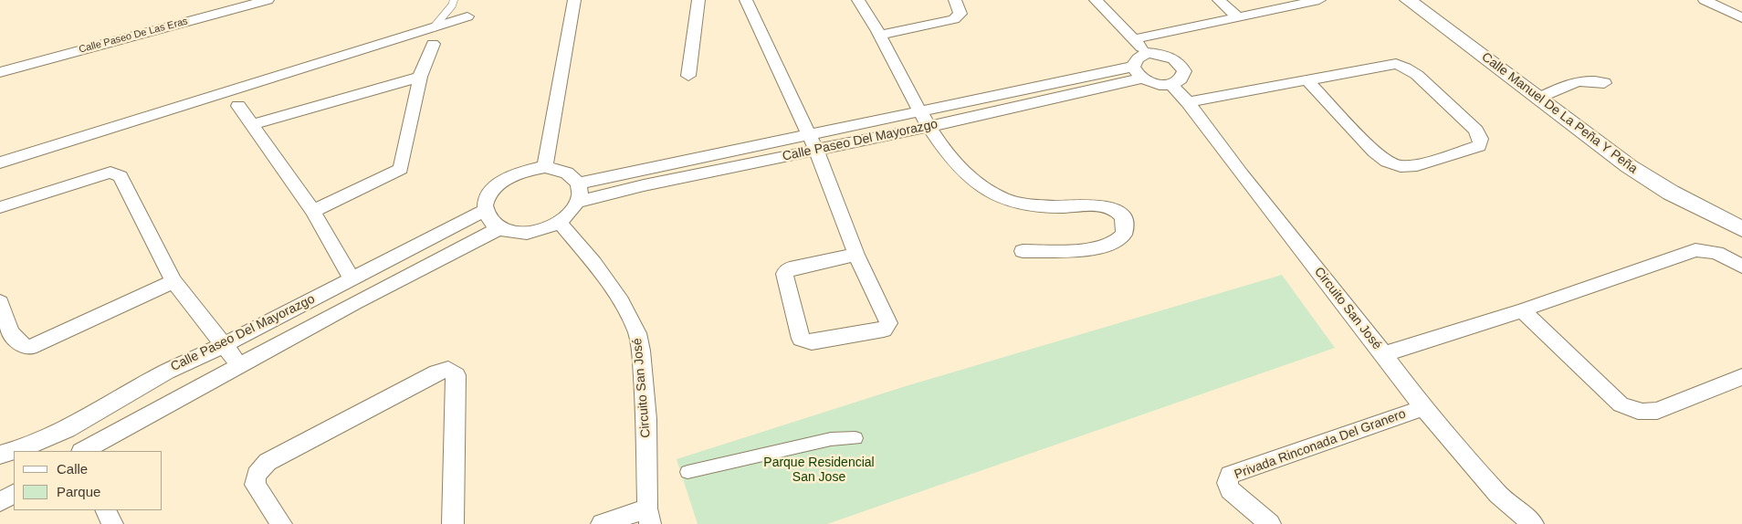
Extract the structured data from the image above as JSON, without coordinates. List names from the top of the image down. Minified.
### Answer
{"streets":{"street":["Calle Paseo De Las Eras","Calle Manuel De La Peña Y Peña","Calle Paseo Del Mayorazgo","Circuito San José","Privada Rinconada Del Granero"]},"crossings":[["Calle Paseo Del Mayorazgo","Circuito San José"],["Circuito San José","Privada Rinconada Del Granero"]],"parks":["Parque Residencial San Jose"],"legend":["Calle","Parque"]}
